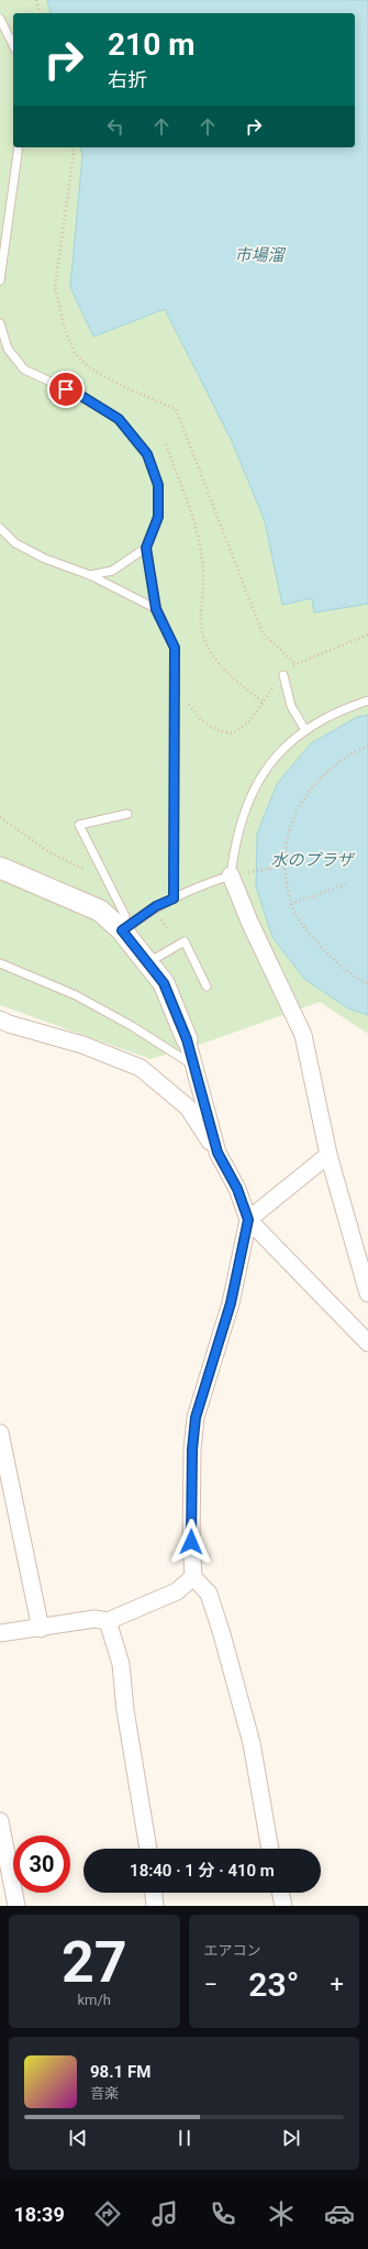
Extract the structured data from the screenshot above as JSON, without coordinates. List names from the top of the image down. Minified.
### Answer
{"water":["市場溜","水のプラザ"],"page":{"turn":["210 m","右折"],"limit":"30","trip":"18:40 · 1 分 · 410 m","tile":[["27","km/h"],"エアコン"],"heat":["−","23°","+"],"song":["98.1 FM","音楽"],"tabs":"18:39"}}
